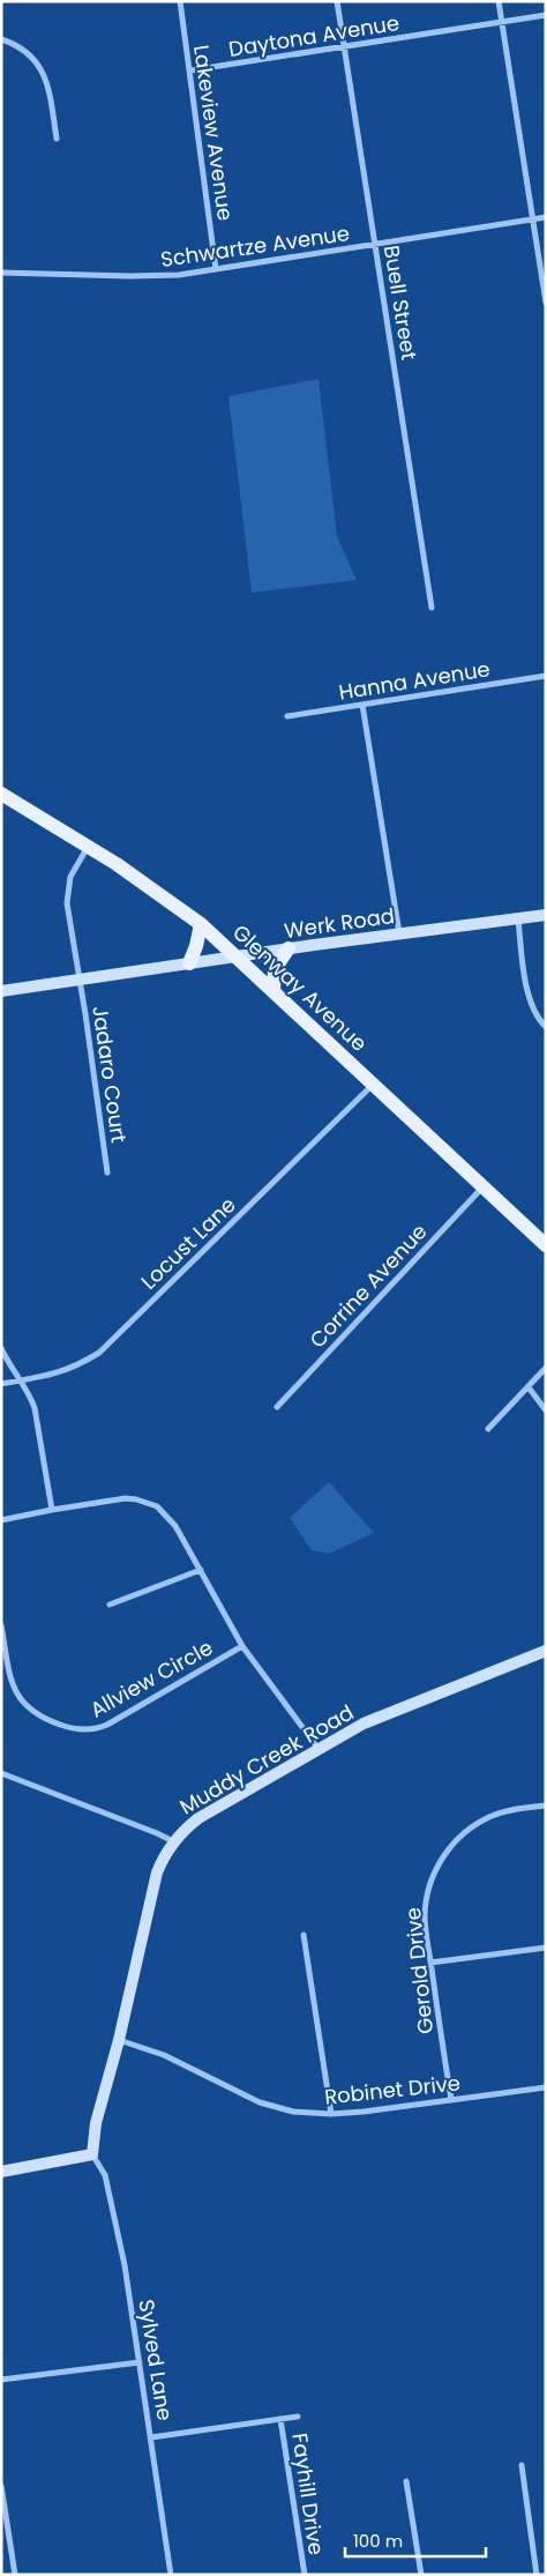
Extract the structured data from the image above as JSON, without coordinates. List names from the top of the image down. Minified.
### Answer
{"streets":{"main road":["Glenway Avenue"],"street":["Daytona Avenue","Lakeview Avenue","Schwartze Avenue","Buell Street","Hanna Avenue","Werk Road","Jadaro Court","Locust Lane","Corrine Avenue","Allview Circle","Muddy Creek Road","Gerold Drive","Robinet Drive","Sylved Lane","Fayhill Drive"]},"crossings":[["Daytona Avenue","Lakeview Avenue"],["Daytona Avenue","Buell Street"],["Lakeview Avenue","Schwartze Avenue"],["Schwartze Avenue","Buell Street"],["Werk Road","Glenway Avenue"],["Werk Road","Jadaro Court"],["Glenway Avenue","Jadaro Court"],["Glenway Avenue","Locust Lane"],["Glenway Avenue","Corrine Avenue"],["Allview Circle","Muddy Creek Road"],["Muddy Creek Road","Robinet Drive"],["Muddy Creek Road","Sylved Lane"],["Gerold Drive","Robinet Drive"]],"scale_bar":"100 m"}
